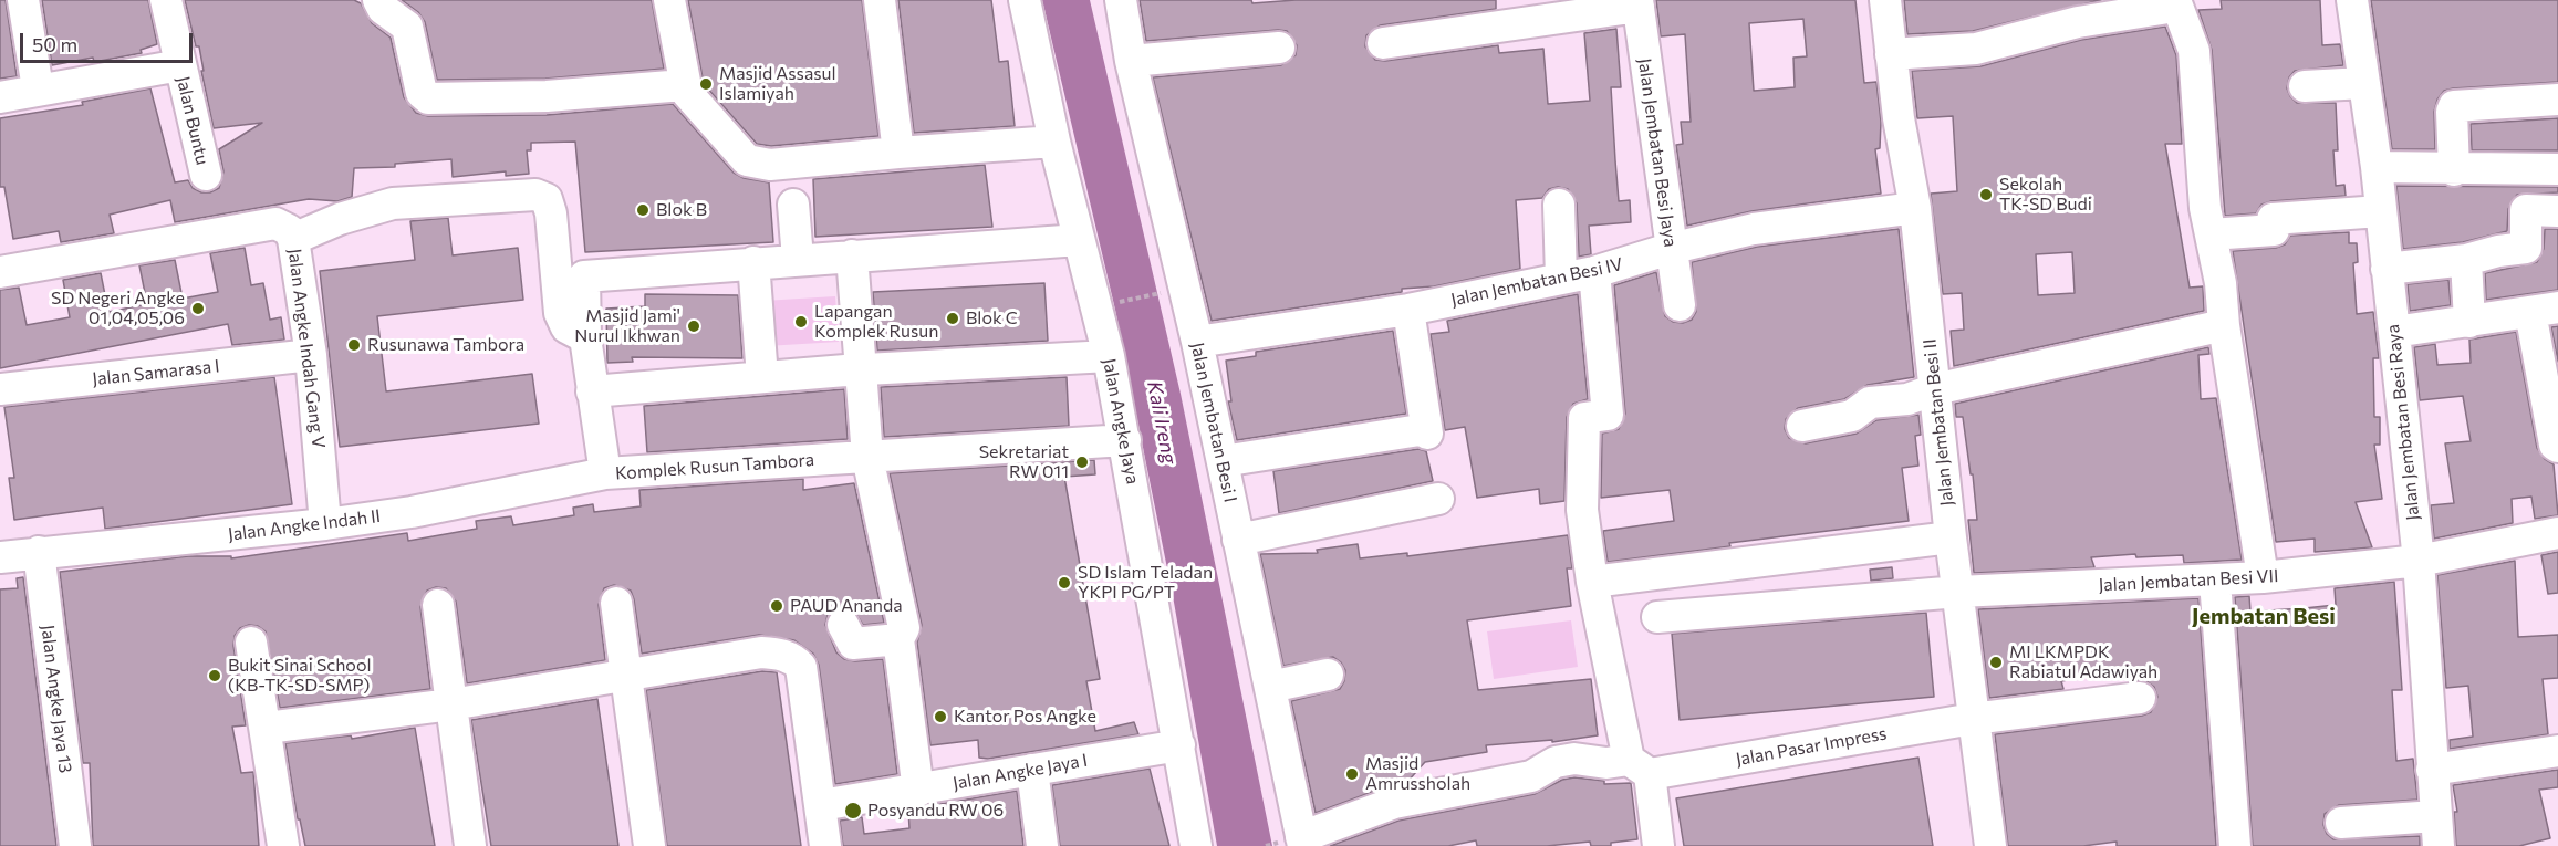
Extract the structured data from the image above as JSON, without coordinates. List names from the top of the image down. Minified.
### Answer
{"streets":{"street":["Jalan Buntu","Jalan Jembatan Besi Jaya","Jalan Jembatan Besi IV","Jalan Angke Indah Gang V","Jalan Samarasa I","Jalan Angke Jaya","Jalan Jembatan Besi I","Jalan Jembatan Besi II","Jalan Jembatan Besi Raya","Komplek Rusun Tambora","Jalan Angke Indah II","Jalan Jembatan Besi VII","Jalan Angke Jaya 13","Jalan Pasar Impress","Jalan Angke Jaya I"]},"crossings":[["Jalan Jembatan Besi Jaya","Jalan Jembatan Besi IV"],["Jalan Jembatan Besi IV","Jalan Jembatan Besi I"],["Jalan Jembatan Besi IV","Jalan Jembatan Besi II"],["Jalan Angke Indah Gang V","Jalan Samarasa I"],["Jalan Angke Indah Gang V","Jalan Angke Indah II"],["Jalan Angke Jaya","Komplek Rusun Tambora"],["Jalan Angke Jaya","Jalan Angke Jaya I"],["Jalan Jembatan Besi I","Jalan Pasar Impress"],["Jalan Jembatan Besi II","Jalan Jembatan Besi VII"],["Jalan Jembatan Besi II","Jalan Pasar Impress"],["Jalan Jembatan Besi Raya","Jalan Jembatan Besi VII"],["Komplek Rusun Tambora","Jalan Angke Indah II"],["Jalan Angke Indah II","Jalan Angke Jaya 13"]],"districts":["Jembatan Besi"],"water":["Kali Ireng"],"places":["Masjid Assasul Islamiyah","Sekolah TK-SD Budi","Blok B","SD Negeri Angke 01,04,05,06","Blok C","Lapangan Komplek Rusun","Masjid Jami' Nurul Ikhwan","Rusunawa Tambora","Sekretariat RW 011","SD Islam Teladan YKPI PG/PT","PAUD Ananda","MI LKMPDK Rabiatul Adawiyah","Bukit Sinai School (KB-TK-SD-SMP)","Kantor Pos Angke","Masjid Amrussholah","Posyandu RW 06"],"scale_bar":"50 m"}
